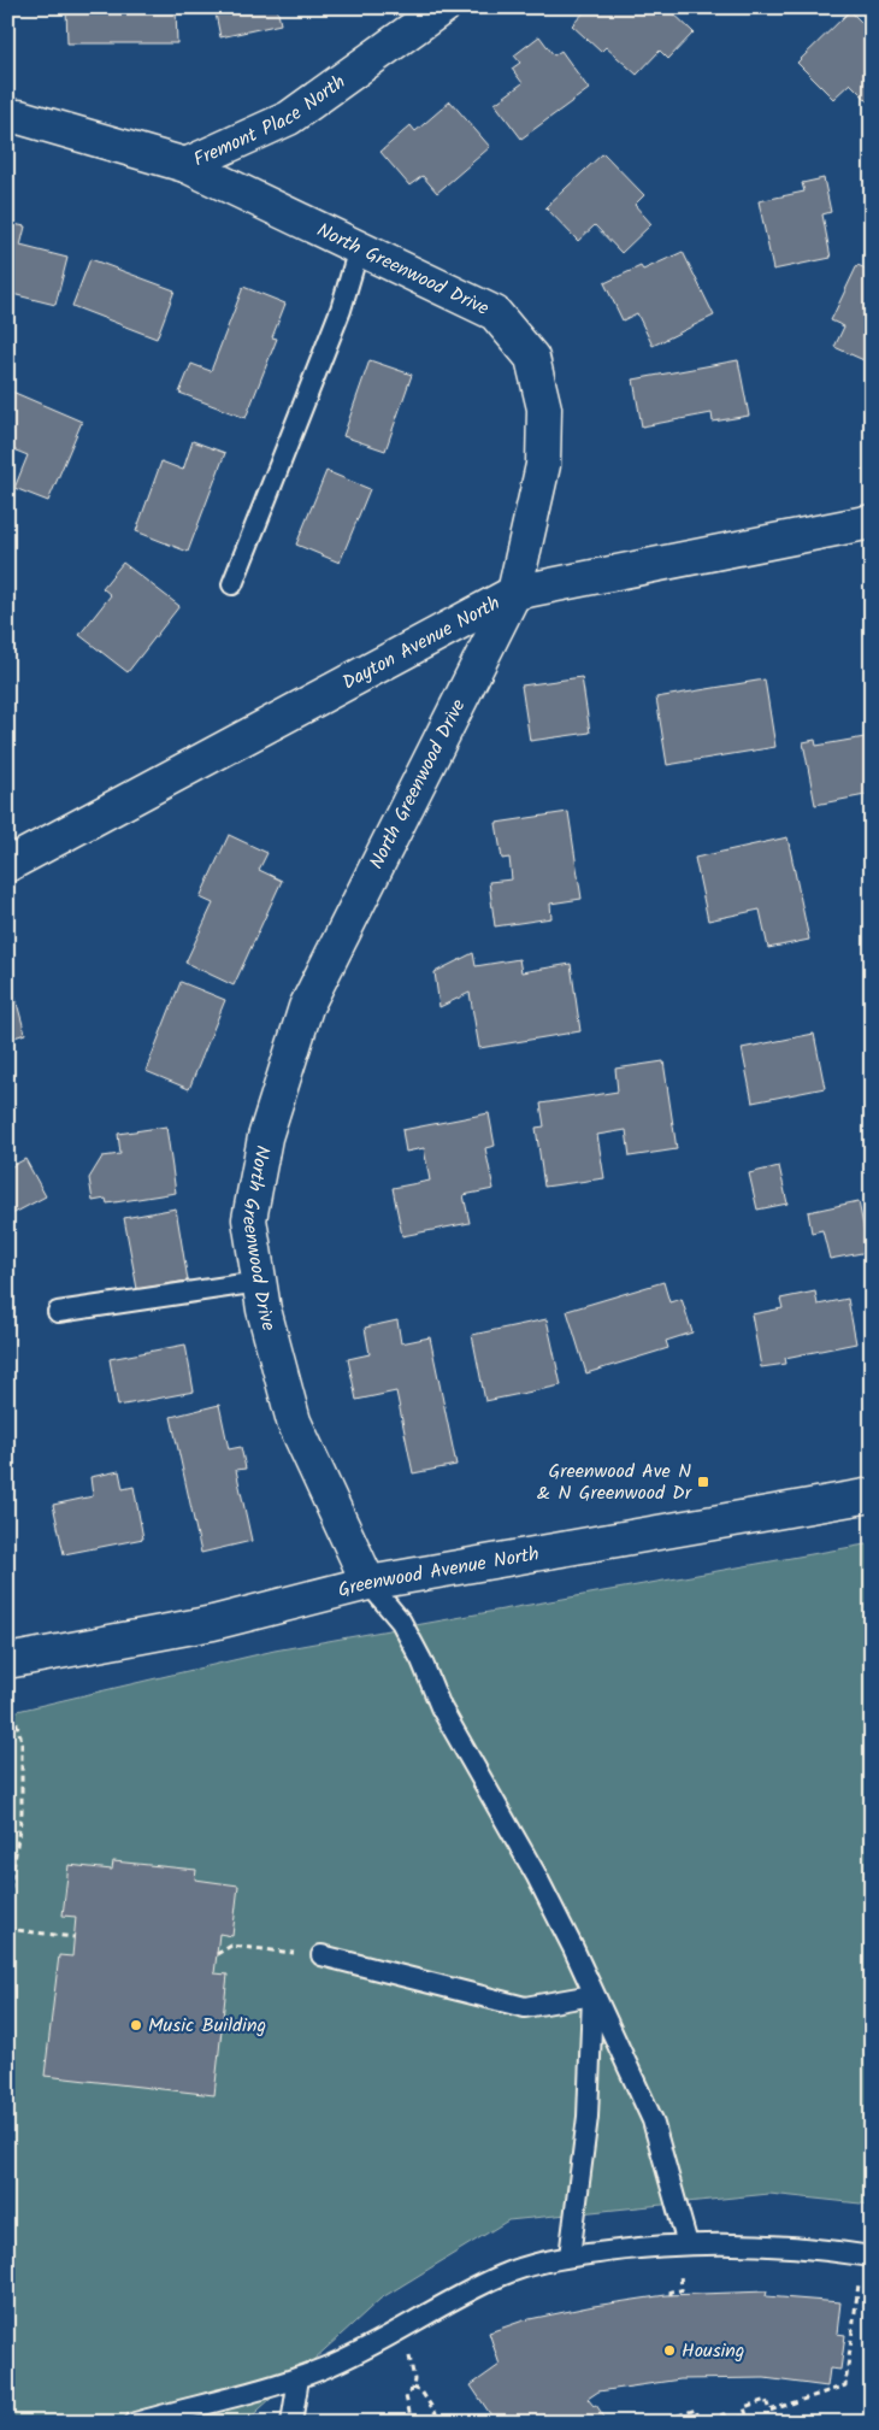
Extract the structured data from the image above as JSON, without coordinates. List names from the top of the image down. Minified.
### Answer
{"streets":{"street":["Fremont Place North","North Greenwood Drive","Dayton Avenue North","Greenwood Avenue North"]},"crossings":[["Fremont Place North","North Greenwood Drive"],["North Greenwood Drive","Dayton Avenue North"],["North Greenwood Drive","Greenwood Avenue North"]],"places":{"transit":["Greenwood Ave N & N Greenwood Dr"],"other":["Music Building","Housing"]}}
